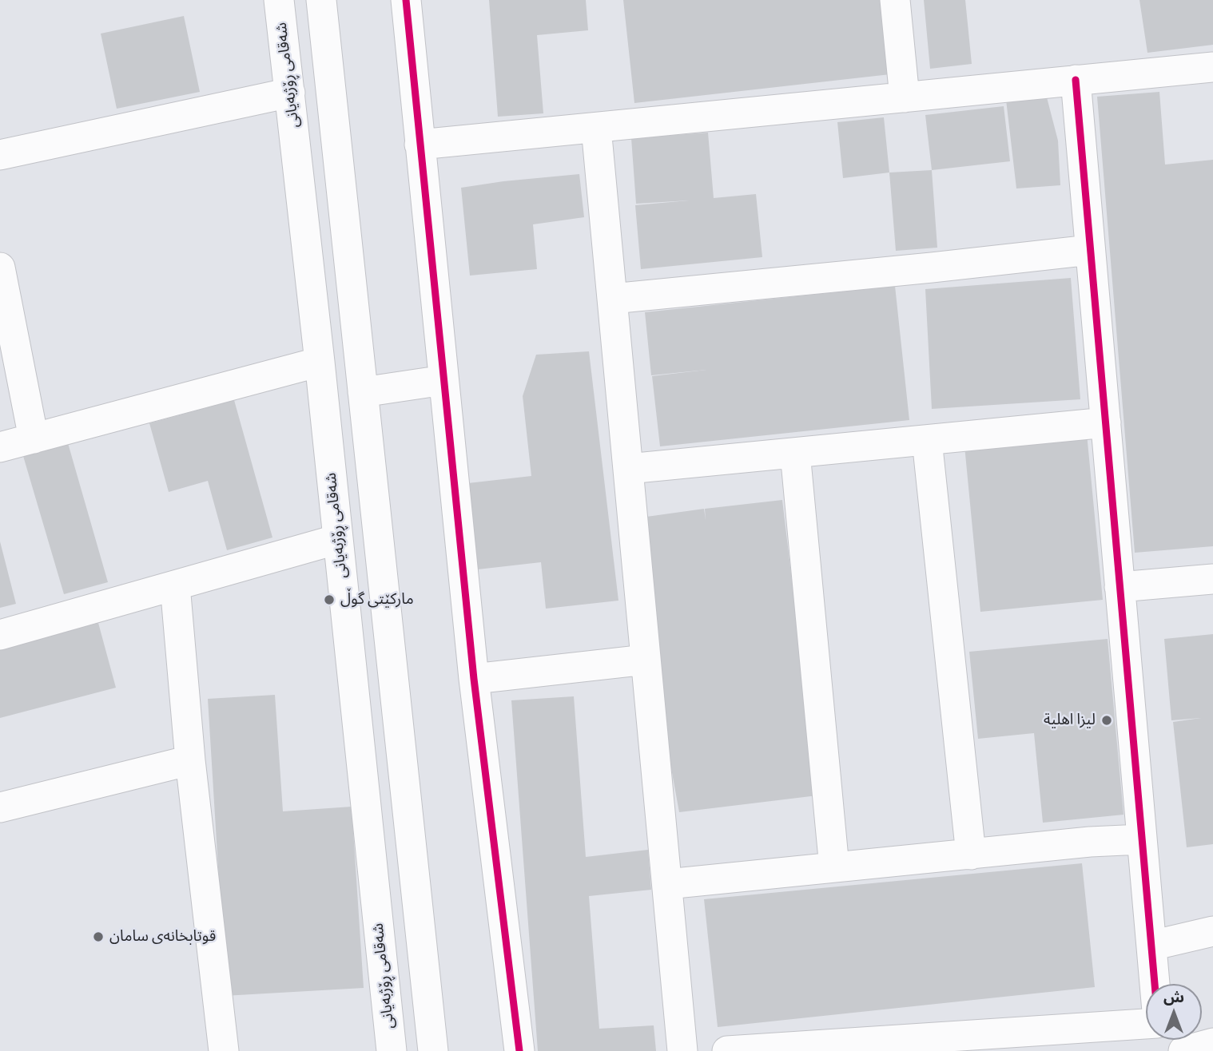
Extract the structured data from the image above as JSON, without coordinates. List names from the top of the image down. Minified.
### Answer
{"streets":{"street":["شەقامی ڕۆژبەیانی"]},"places":["مارکێتی گوڵ","ليزا اهلية","قوتابخانەی سامان"],"north":"top"}
